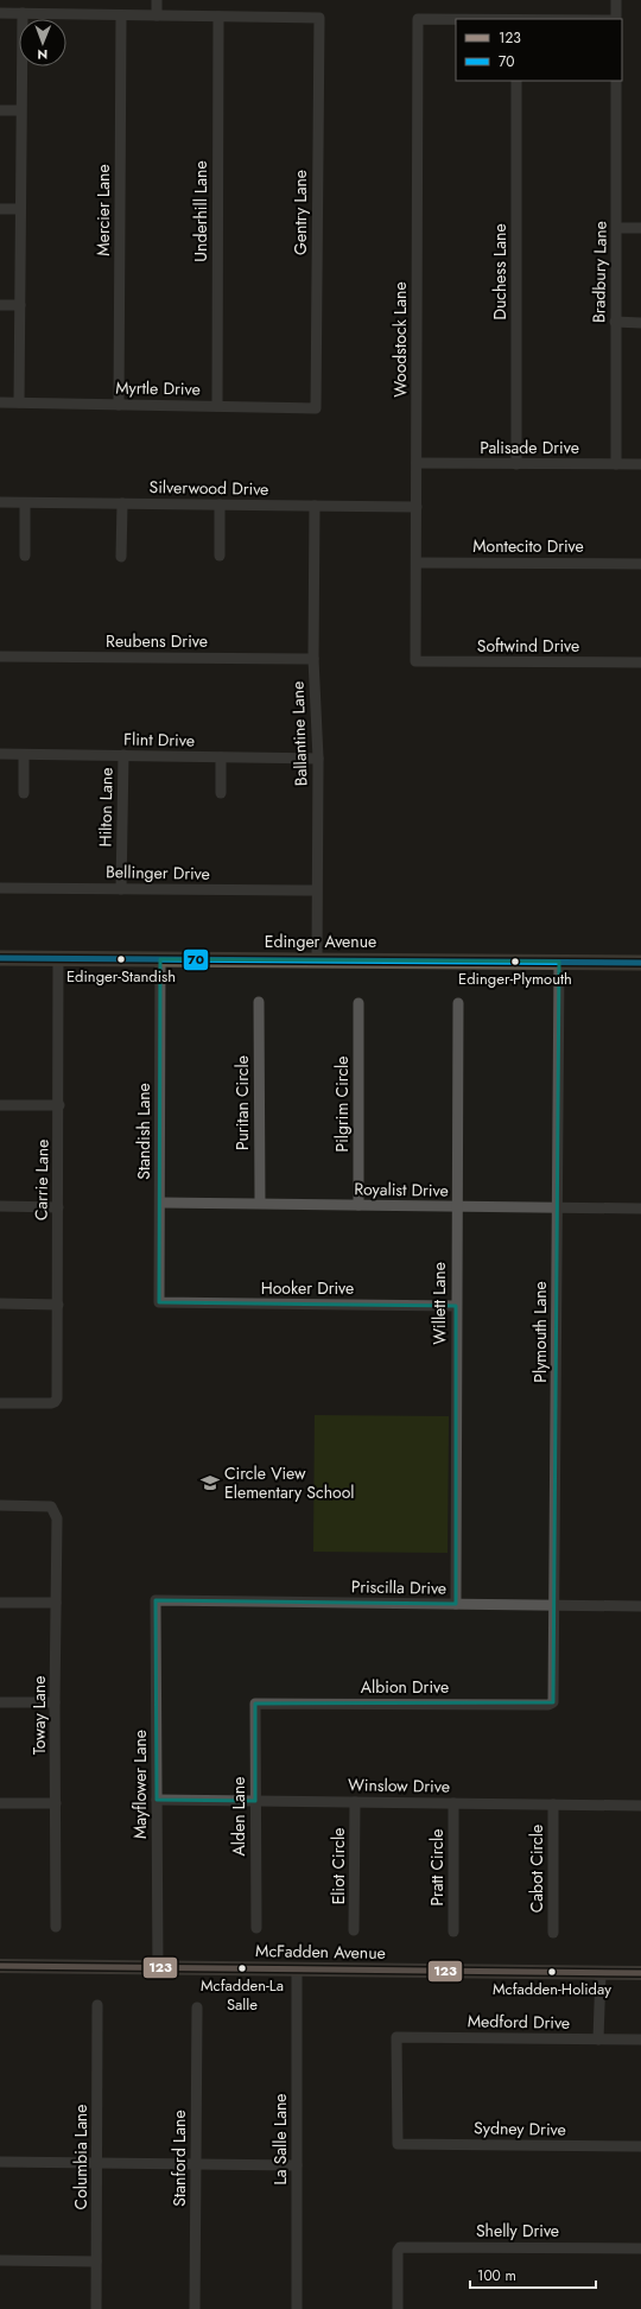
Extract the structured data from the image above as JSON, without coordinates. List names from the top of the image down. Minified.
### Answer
{"streets":{"main road":["Edinger Avenue"],"street":["Mercier Lane","Underhill Lane","Gentry Lane","Duchess Lane","Bradbury Lane","Woodstock Lane","Myrtle Drive","Palisade Drive","Silverwood Drive","Montecito Drive","Reubens Drive","Softwind Drive","Ballantine Lane","Flint Drive","Hilton Lane","Bellinger Drive","Puritan Circle","Pilgrim Circle","Standish Lane","Carrie Lane","Royalist Drive","Hooker Drive","Willett Lane","Plymouth Lane","Priscilla Drive","Albion Drive","Toway Lane","Mayflower Lane","Winslow Drive","Alden Lane","Eliot Circle","Pratt Circle","Cabot Circle","McFadden Avenue","Medford Drive","Sydney Drive","La Salle Lane","Columbia Lane","Stanford Lane","Shelly Drive"]},"crossings":[["Mercier Lane","Myrtle Drive"],["Underhill Lane","Gentry Lane"],["Underhill Lane","Myrtle Drive"],["Gentry Lane","Myrtle Drive"],["Duchess Lane","Palisade Drive"],["Bradbury Lane","Palisade Drive"],["Woodstock Lane","Palisade Drive"],["Woodstock Lane","Silverwood Drive"],["Woodstock Lane","Montecito Drive"],["Woodstock Lane","Softwind Drive"],["Silverwood Drive","Ballantine Lane"],["Reubens Drive","Ballantine Lane"],["Ballantine Lane","Flint Drive"],["Ballantine Lane","Bellinger Drive"],["Ballantine Lane","Edinger Avenue"],["Flint Drive","Hilton Lane"],["Hilton Lane","Bellinger Drive"],["Edinger Avenue","Standish Lane"],["Edinger Avenue","Carrie Lane"],["Edinger Avenue","Plymouth Lane"],["Puritan Circle","Royalist Drive"],["Pilgrim Circle","Royalist Drive"],["Standish Lane","Royalist Drive"],["Standish Lane","Hooker Drive"],["Royalist Drive","Willett Lane"],["Royalist Drive","Plymouth Lane"],["Hooker Drive","Willett Lane"],["Willett Lane","Priscilla Drive"],["Plymouth Lane","Priscilla Drive"],["Plymouth Lane","Albion Drive"],["Priscilla Drive","Mayflower Lane"],["Albion Drive","Alden Lane"],["Mayflower Lane","Winslow Drive"],["Mayflower Lane","McFadden Avenue"],["Winslow Drive","Alden Lane"],["Winslow Drive","Eliot Circle"],["Winslow Drive","Pratt Circle"],["Winslow Drive","Cabot Circle"],["McFadden Avenue","La Salle Lane"],["Medford Drive","Sydney Drive"]],"places":{"other":["Edinger-Standish","Edinger-Plymouth","Mcfadden-La Salle","Mcfadden-Holiday"],"school or university":["Circle View Elementary School"]},"lines":["transit line 70","transit line 123"],"legend":["123","70"],"scale_bar":"100 m","north":"bottom"}
